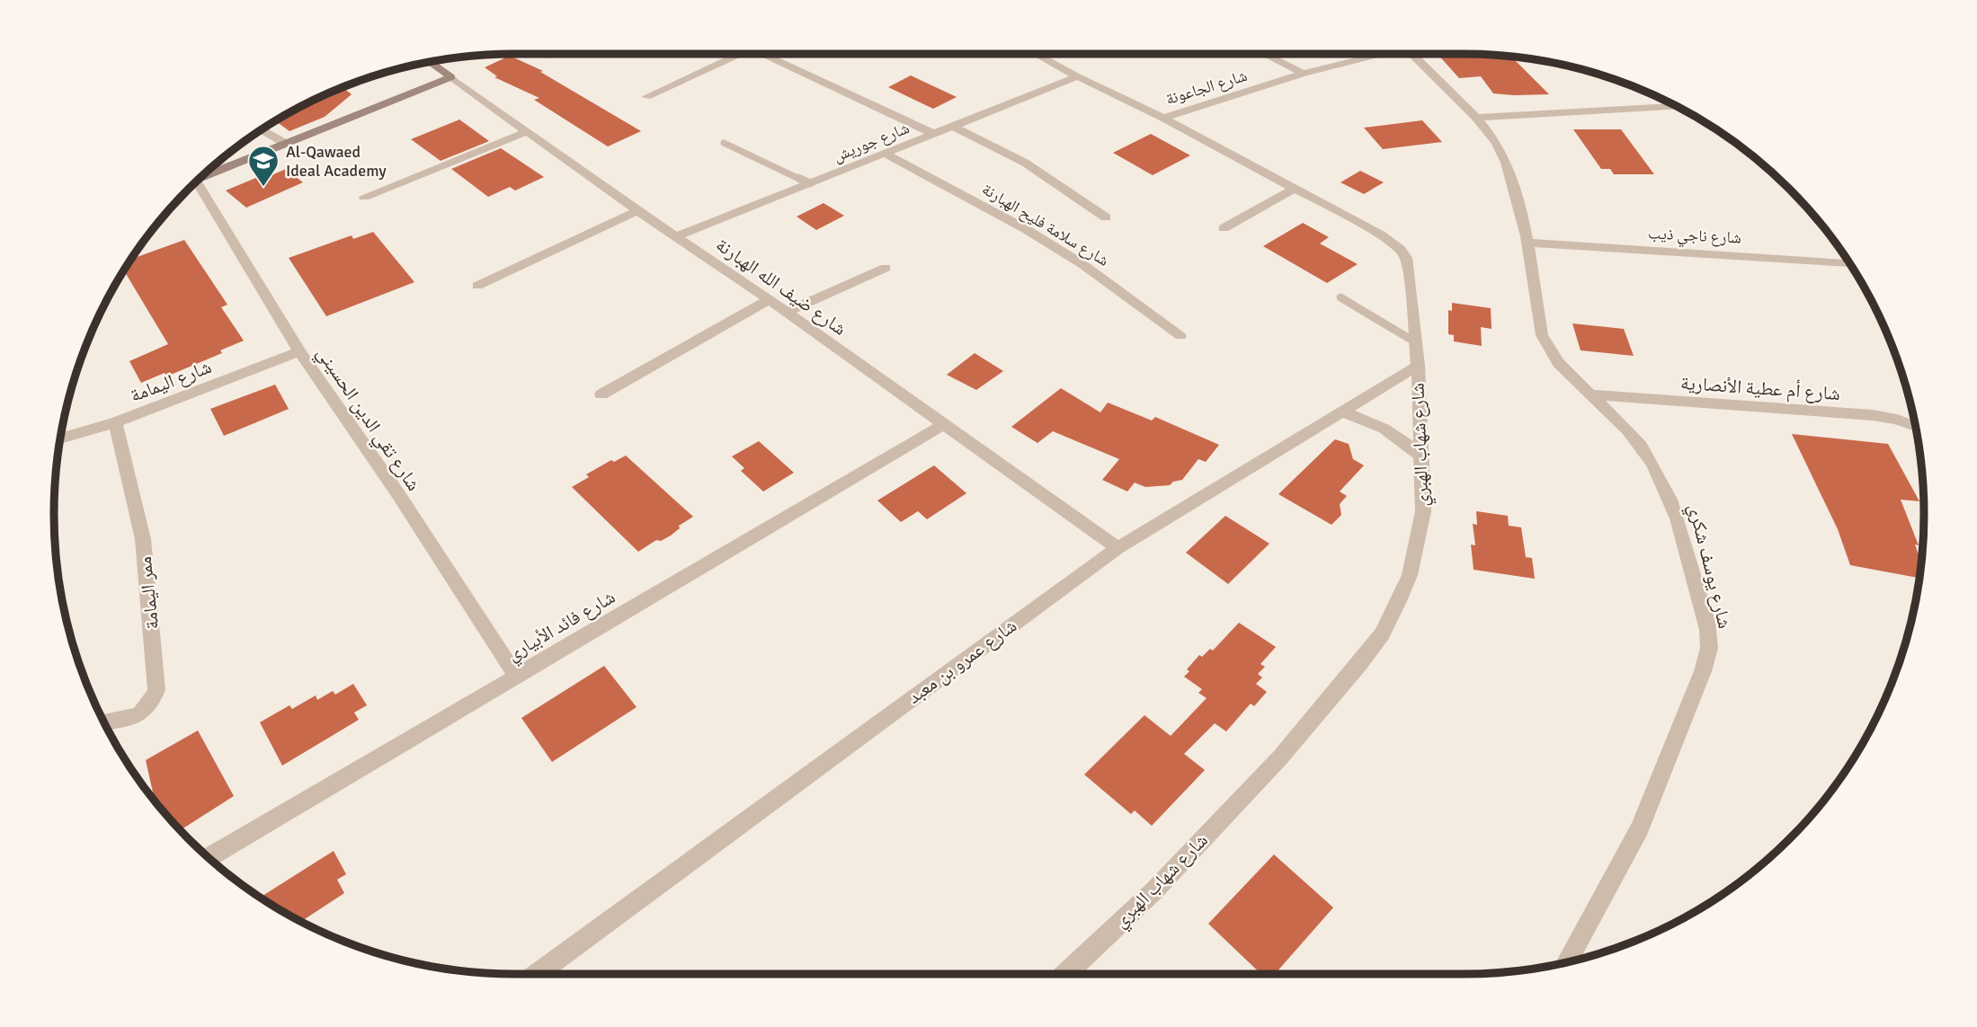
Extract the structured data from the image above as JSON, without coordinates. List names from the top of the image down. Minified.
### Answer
{"streets":{"street":["شارع الجاعونة","شارع جوريش","شارع سلامة فليح الهبارنة","شارع ناجي ذيب","شارع ضيف الله الهبارنة","شارع اليمامة","شارع أم عطية الأنصارية","شارع تقي الدين الحسيني","شارع شهاب الهبري","شارع يوسف شكري","ممر اليمامة","شارع فائد الأبياري","شارع عمرو بن معبد"]},"crossings":[["شارع الجاعونة","شارع شهاب الهبري"],["شارع جوريش","شارع سلامة فليح الهبارنة"],["شارع جوريش","شارع ضيف الله الهبارنة"],["شارع جوريش","شارع شهاب الهبري"],["شارع ناجي ذيب","شارع يوسف شكري"],["شارع ضيف الله الهبارنة","شارع فائد الأبياري"],["شارع ضيف الله الهبارنة","شارع عمرو بن معبد"],["شارع اليمامة","شارع تقي الدين الحسيني"],["شارع اليمامة","ممر اليمامة"],["شارع أم عطية الأنصارية","شارع يوسف شكري"],["شارع تقي الدين الحسيني","شارع فائد الأبياري"],["شارع شهاب الهبري","شارع عمرو بن معبد"]],"places":{"school or university":["Al-Qawaed Ideal Academy"]}}
